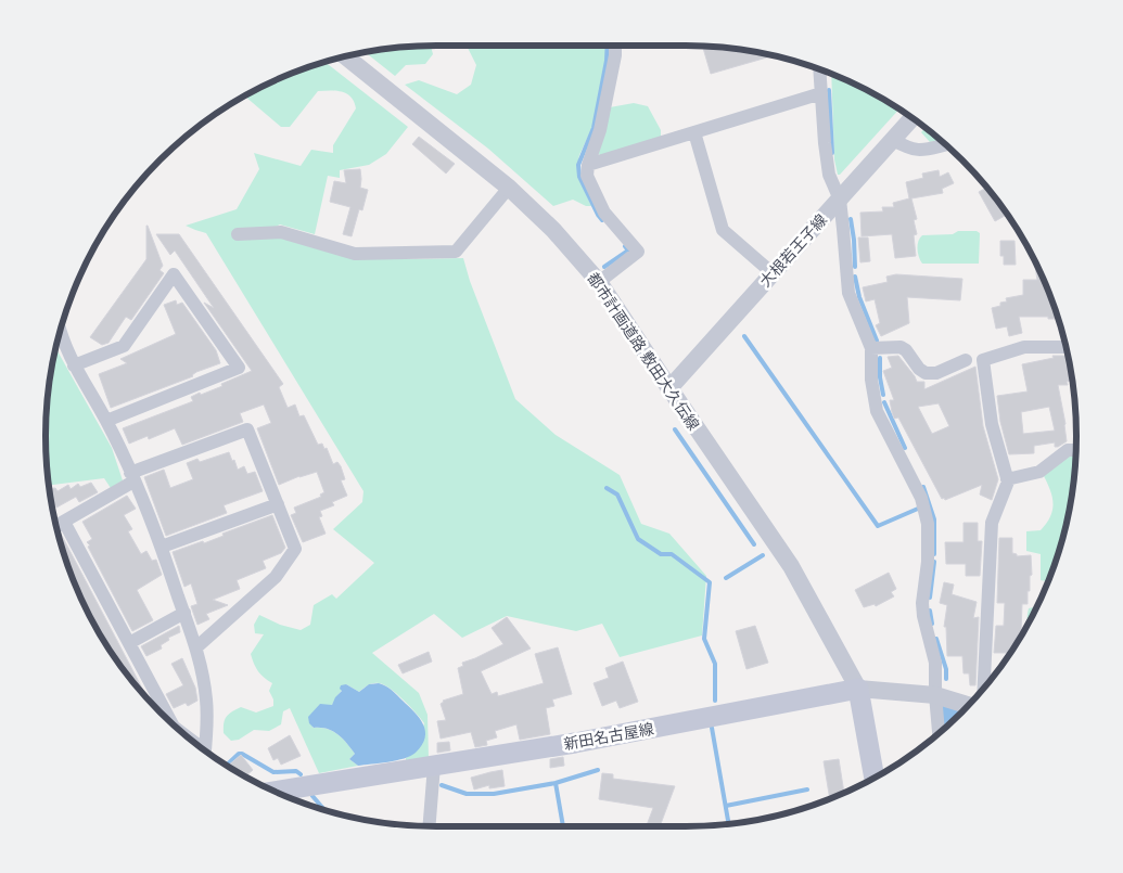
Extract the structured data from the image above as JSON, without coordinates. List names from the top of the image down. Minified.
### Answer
{"streets":{"main road":["新田名古屋線"],"street":["大根若王子線","都市計画道路 敷田大久伝線"]},"crossings":[["大根若王子線","都市計画道路 敷田大久伝線"],["都市計画道路 敷田大久伝線","新田名古屋線"]]}
